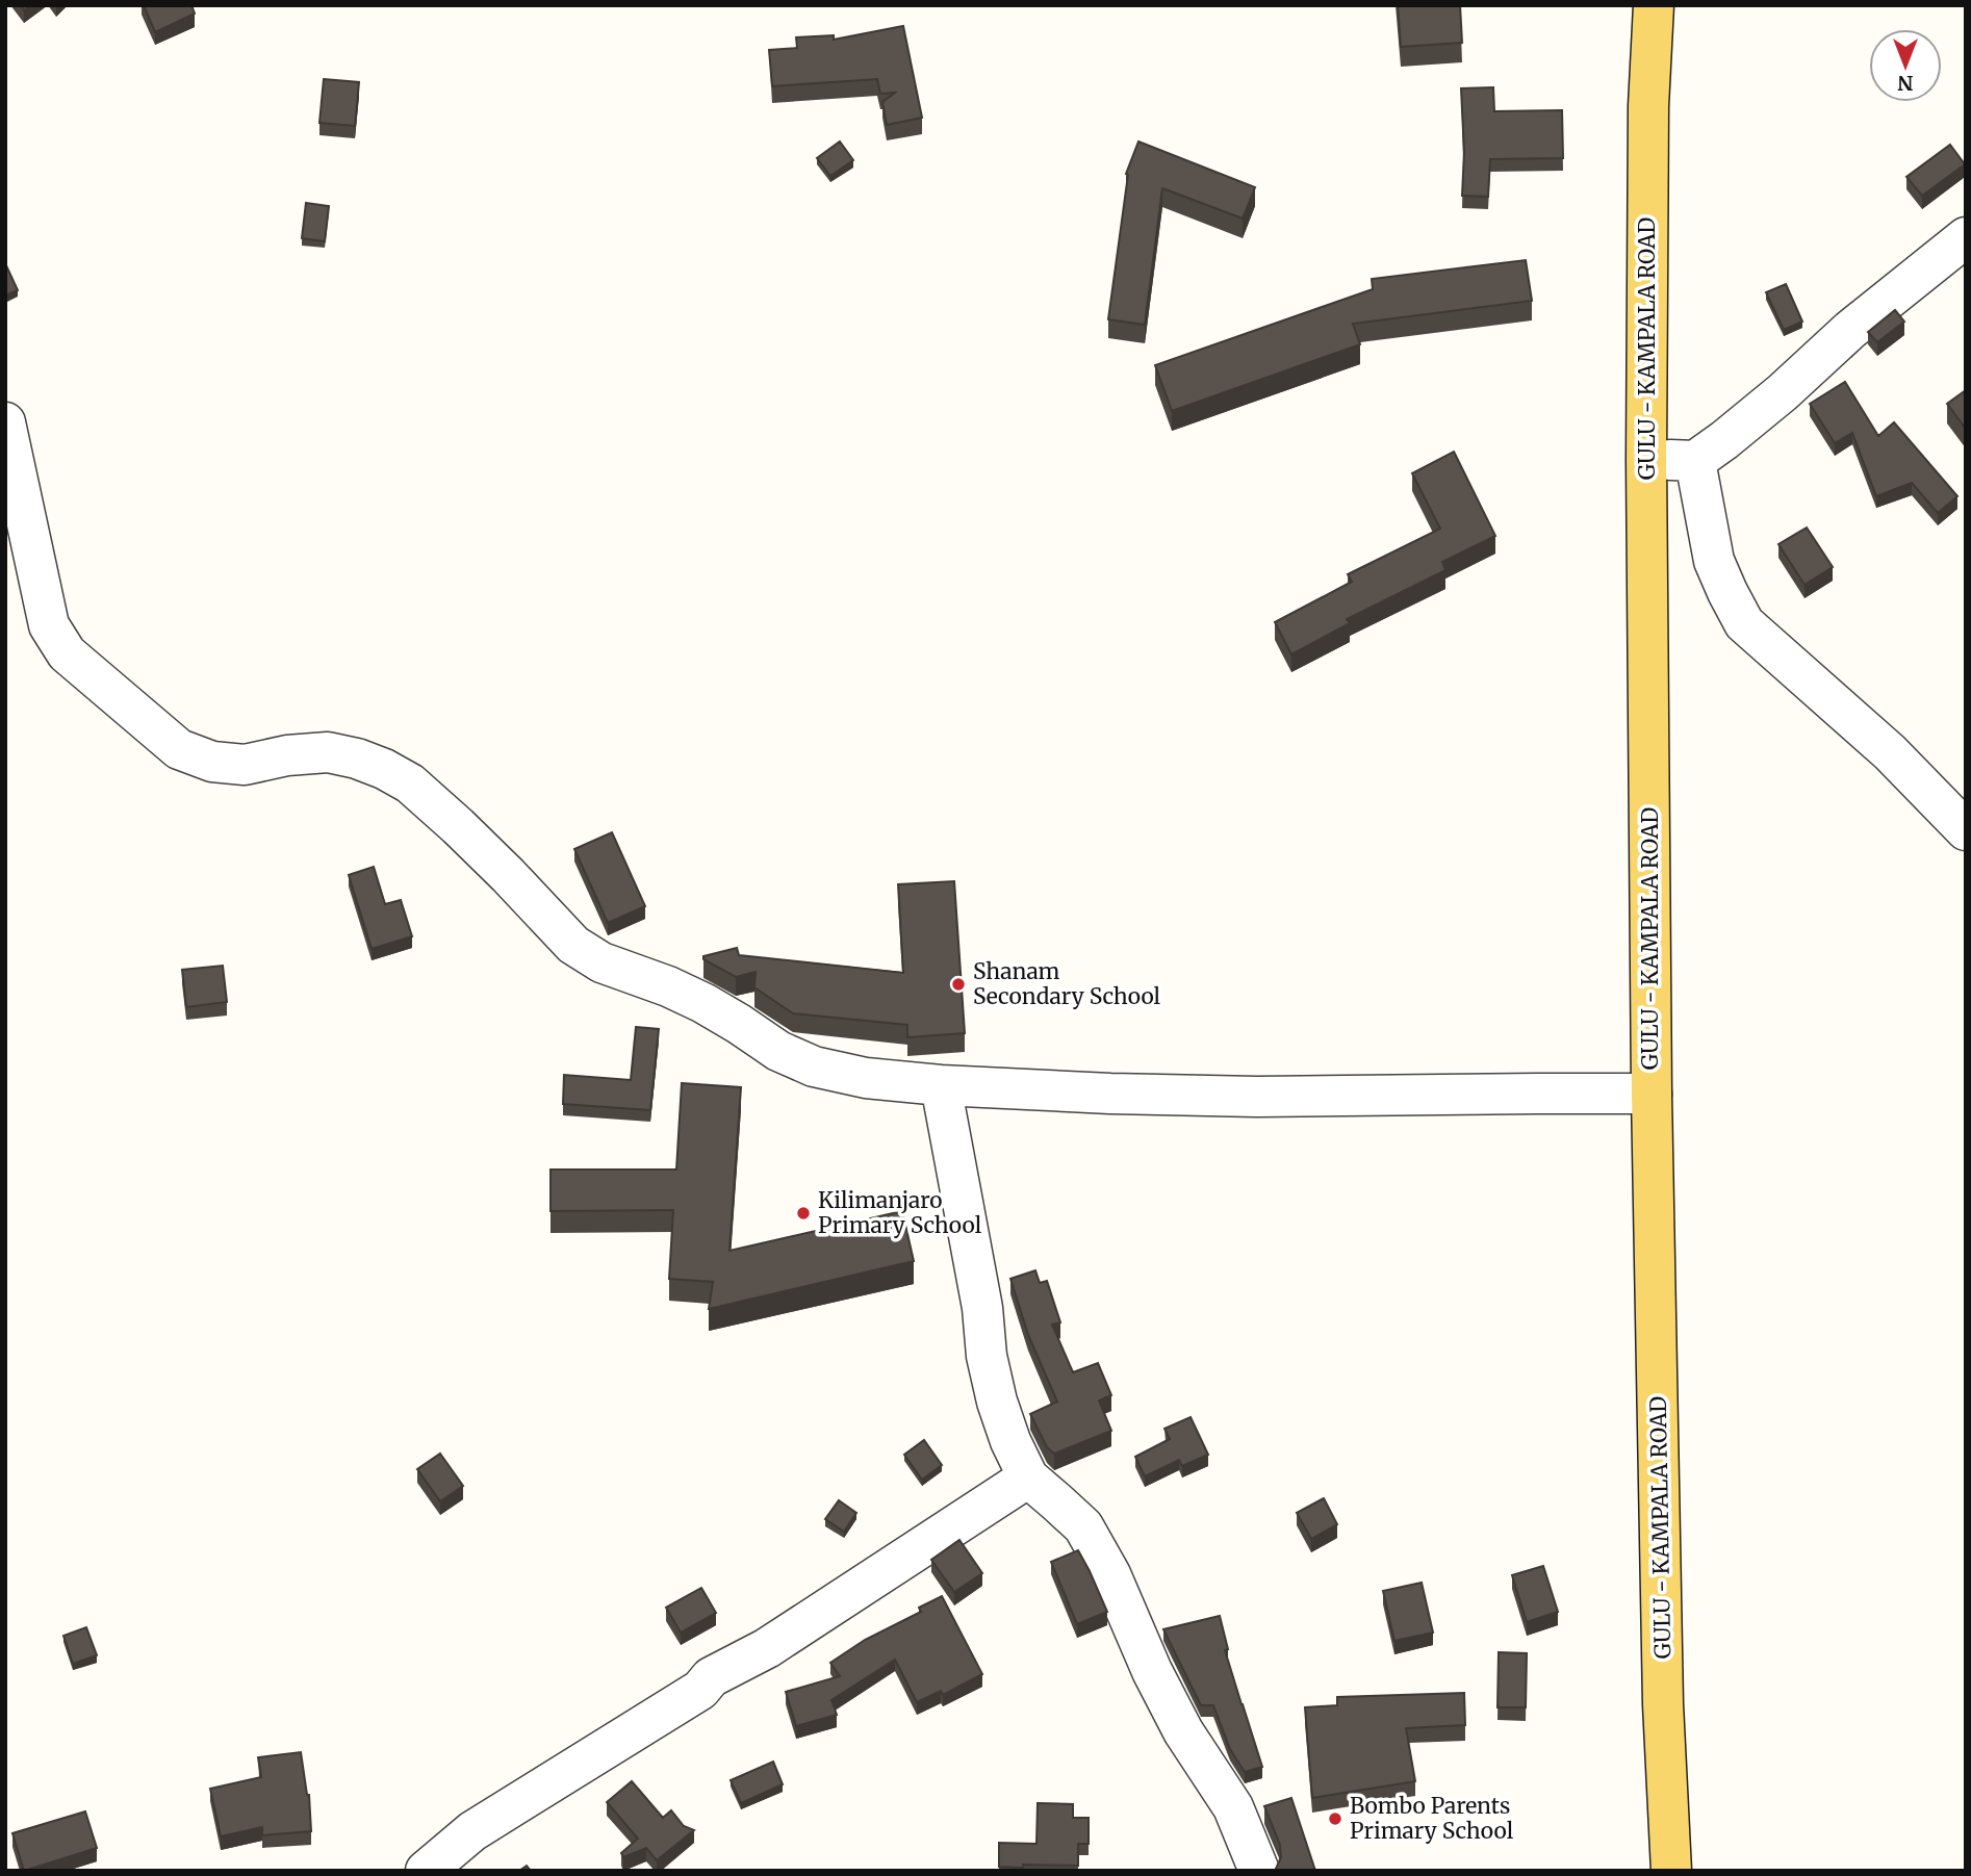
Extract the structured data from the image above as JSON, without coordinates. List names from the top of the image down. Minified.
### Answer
{"streets":{"main road":["GULU - KAMPALA ROAD"]},"places":["Shanam Secondary School","Kilimanjaro Primary School","Bombo Parents Primary School"],"north":"bottom"}
